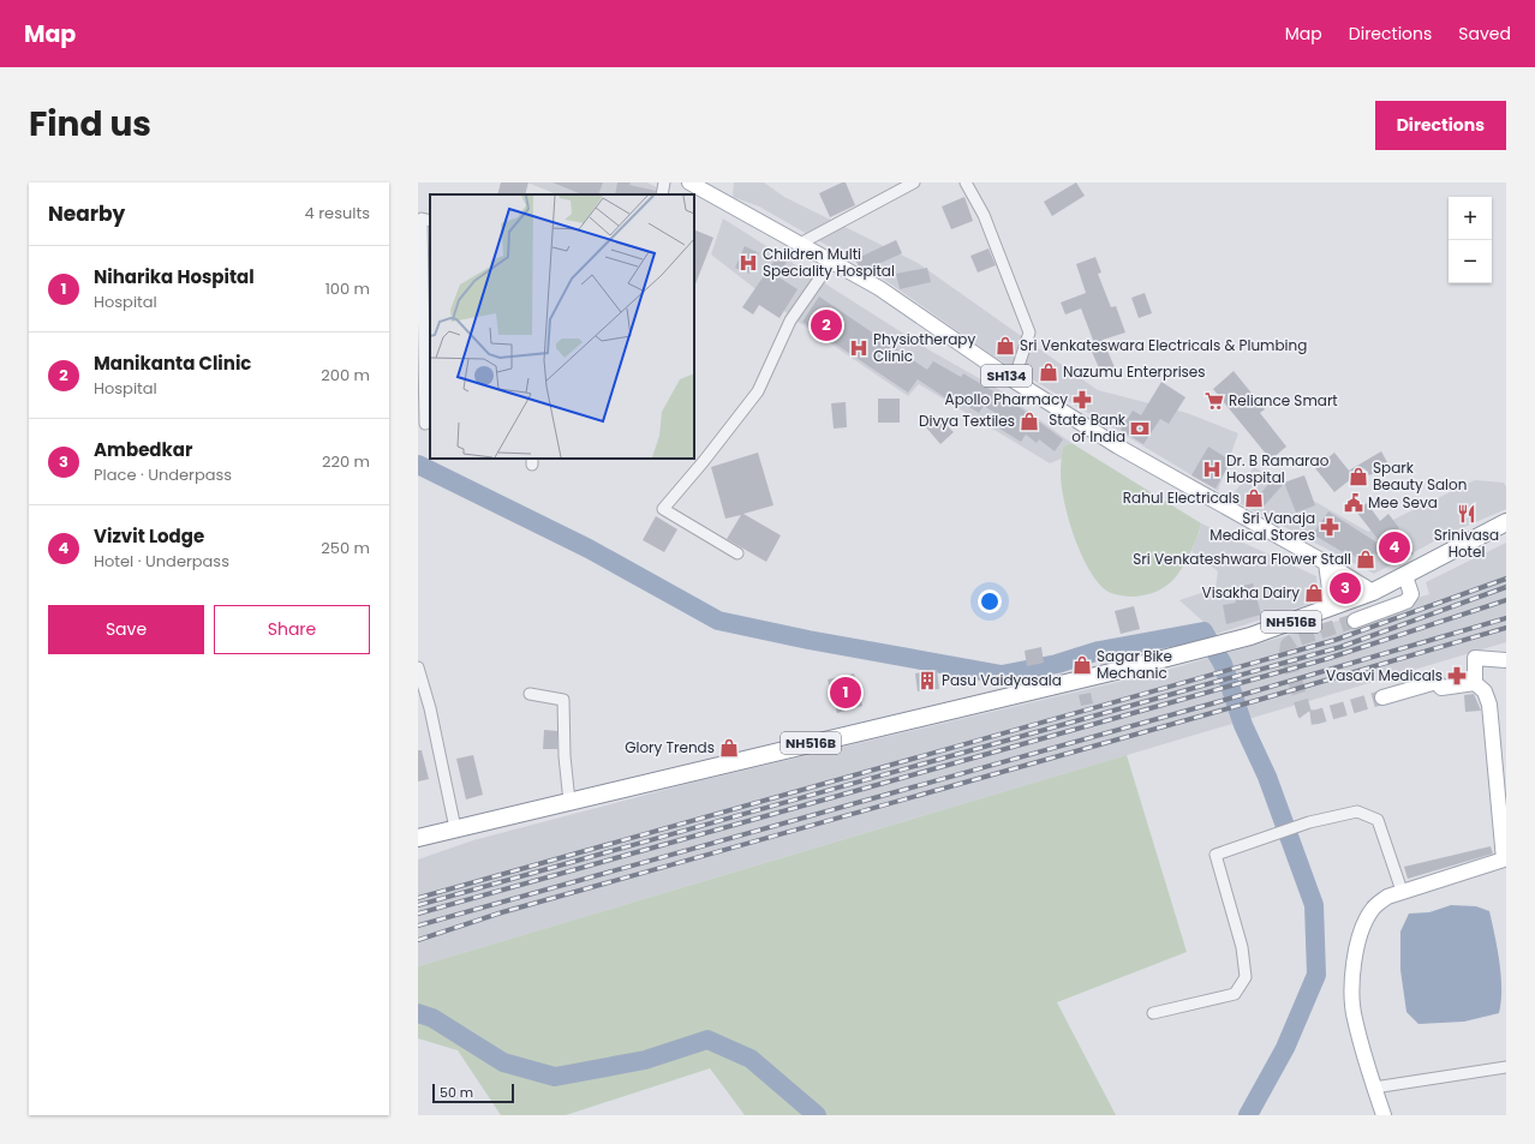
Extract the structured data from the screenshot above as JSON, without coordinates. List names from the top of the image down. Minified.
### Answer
{"streets":{"highway":["NH516B"],"main road":["SH134"]},"crossings":[["SH134","NH516B"]],"places":{"hospital":["Children Multi Speciality Hospital","Physiotherapy Clinic","Dr. B Ramarao Hospital"],"shop":["Sri Venkateswara Electricals & Plumbing","Nazumu Enterprises","Divya Textiles","Spark Beauty Salon","Rahul Electricals","Sri Venkateshwara Flower Stall","Visakha Dairy","Sagar Bike Mechanic","Glory Trends"],"pharmacy":["Apollo Pharmacy","Sri Vanaja Medical Stores","Vasavi Medicals"],"supermarket":["Reliance Smart"],"bank":["State Bank of India"],"public building":["Mee Seva"],"restaurant":["Srinivasa Hotel"],"building":["Pasu Vaidyasala"]},"scale_bar":"50 m","page":{"header":"Map","nav":["Map","Directions","Saved"],"title":"Find us","buttons":["Directions",["Save","Share"]],"heading":["Nearby","4 results"],"map_buttons":["+","−"],"list":[{"mark":"1","name":"Niharika Hospital","note":"Hospital","value":"100 m"},{"mark":"2","name":"Manikanta Clinic","note":"Hospital","value":"200 m"},{"mark":"3","name":"Ambedkar","note":"Place · Underpass","value":"220 m"},{"mark":"4","name":"Vizvit Lodge","note":"Hotel · Underpass","value":"250 m"}],"pins":["2","4","3","1"],"scale":"50 m"}}
